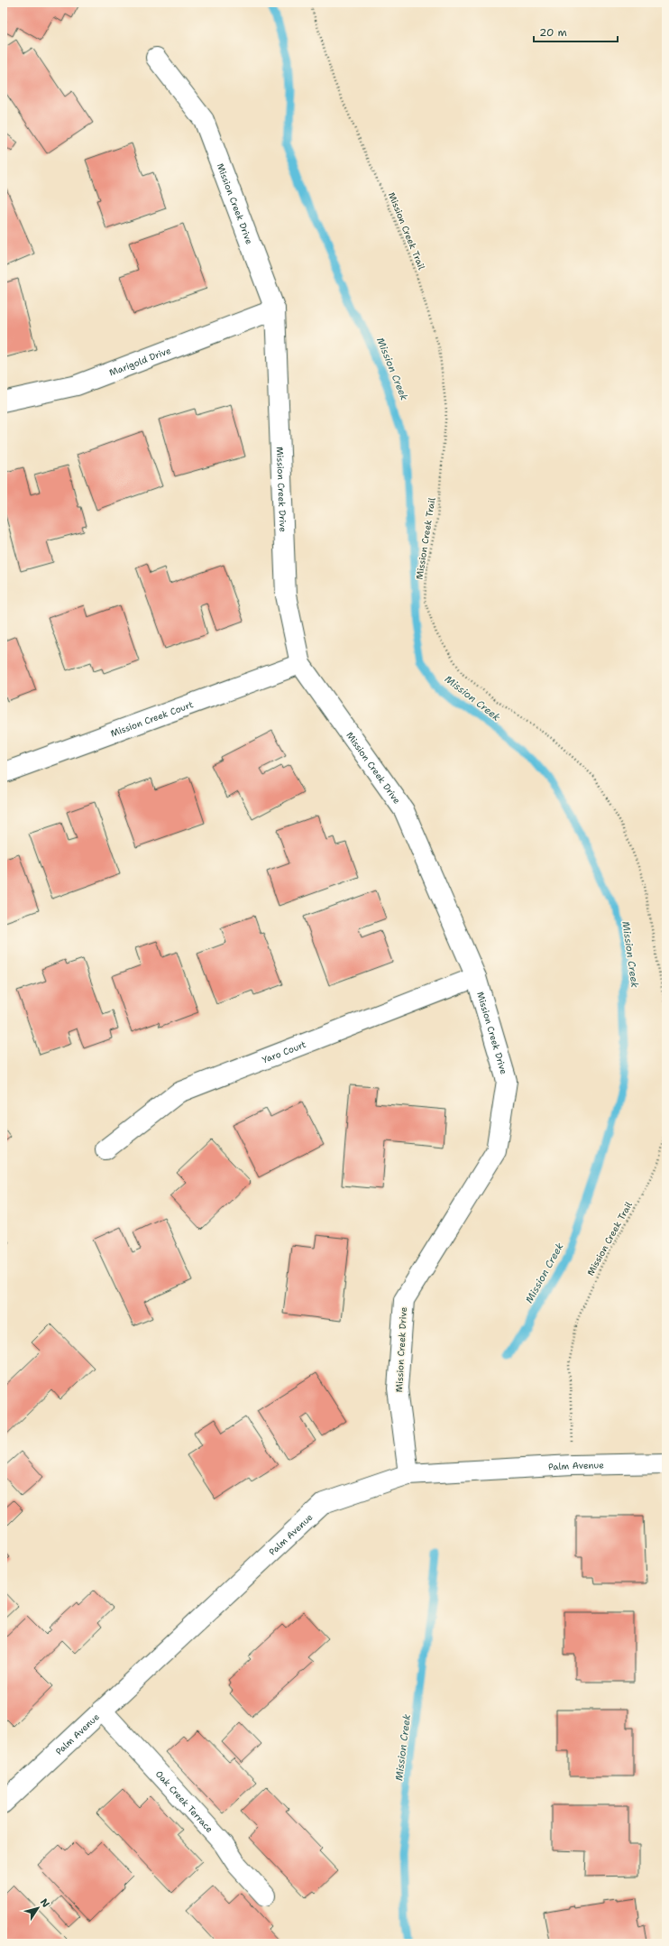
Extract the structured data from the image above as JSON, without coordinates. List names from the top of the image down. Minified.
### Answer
{"streets":{"street":["Mission Creek Drive","Marigold Drive","Mission Creek Court","Yaro Court","Palm Avenue","Oak Creek Terrace"],"path":["Mission Creek Trail"]},"crossings":[["Mission Creek Drive","Marigold Drive"],["Mission Creek Drive","Mission Creek Court"],["Mission Creek Drive","Yaro Court"],["Mission Creek Drive","Palm Avenue"],["Mission Creek Trail","Palm Avenue"],["Palm Avenue","Oak Creek Terrace"]],"water":["Mission Creek"],"scale_bar":"20 m","north":"top right"}
